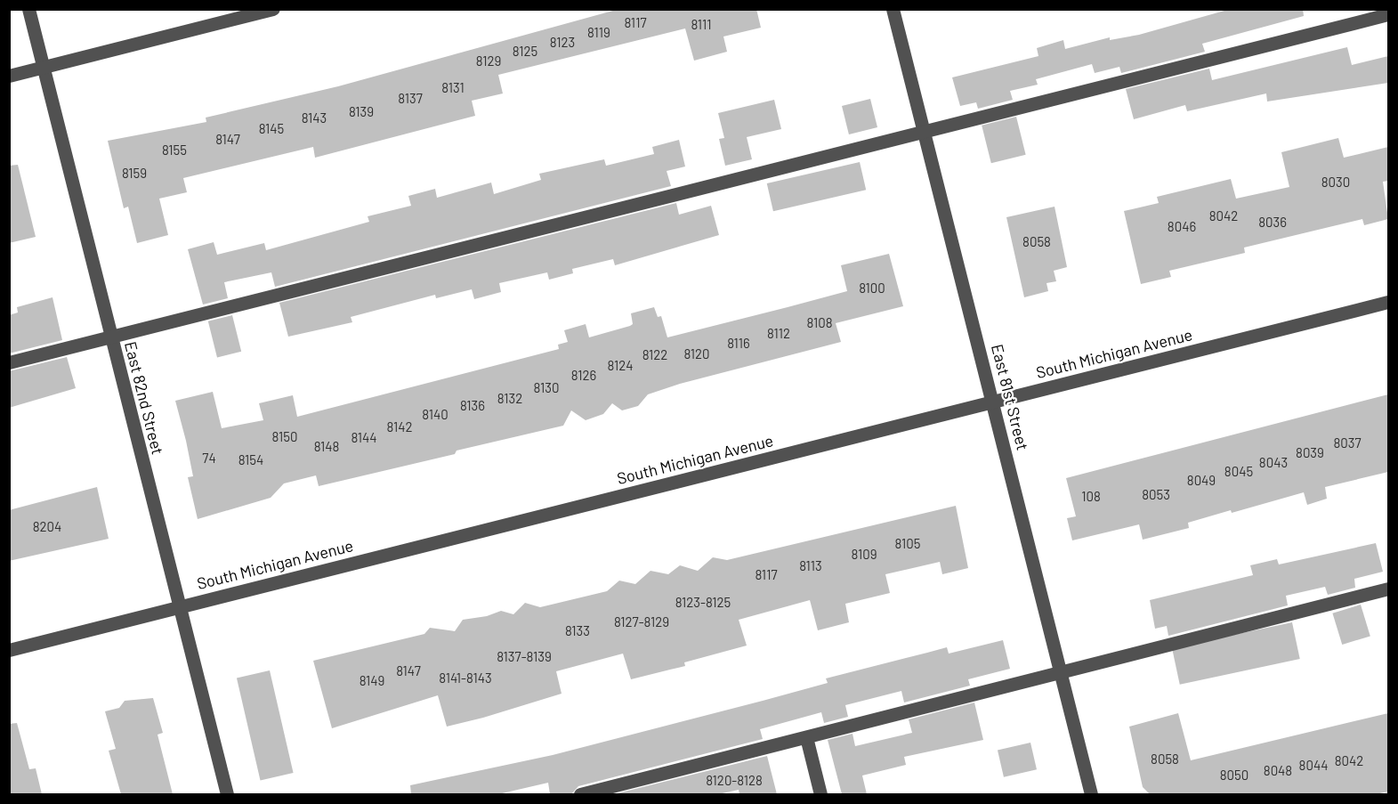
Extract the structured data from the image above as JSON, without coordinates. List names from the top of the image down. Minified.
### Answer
{"streets":{"street":["South Michigan Avenue","East 81st Street","East 82nd Street"]},"crossings":[["South Michigan Avenue","East 81st Street"],["South Michigan Avenue","East 82nd Street"]],"house_numbers":["8117","8111","8119","8123","8125","8129","8131","8137","8139","8143","8145","8147","8155","8159","8030","8042","8036","8046","8058","8100","8108","8112","8116","8120","8122","8124","8126","8130","8132","8136","8140","8142","8150","8144","8037","8148","8039","74","8154","8043","8045","8049","8053","108","8204","8105","8109","8113","8117","8123-8125","8127-8129","8133","8137-8139","8147","8141-8143","8149","8058","8042","8044","8048","8050","8120-8128"]}
